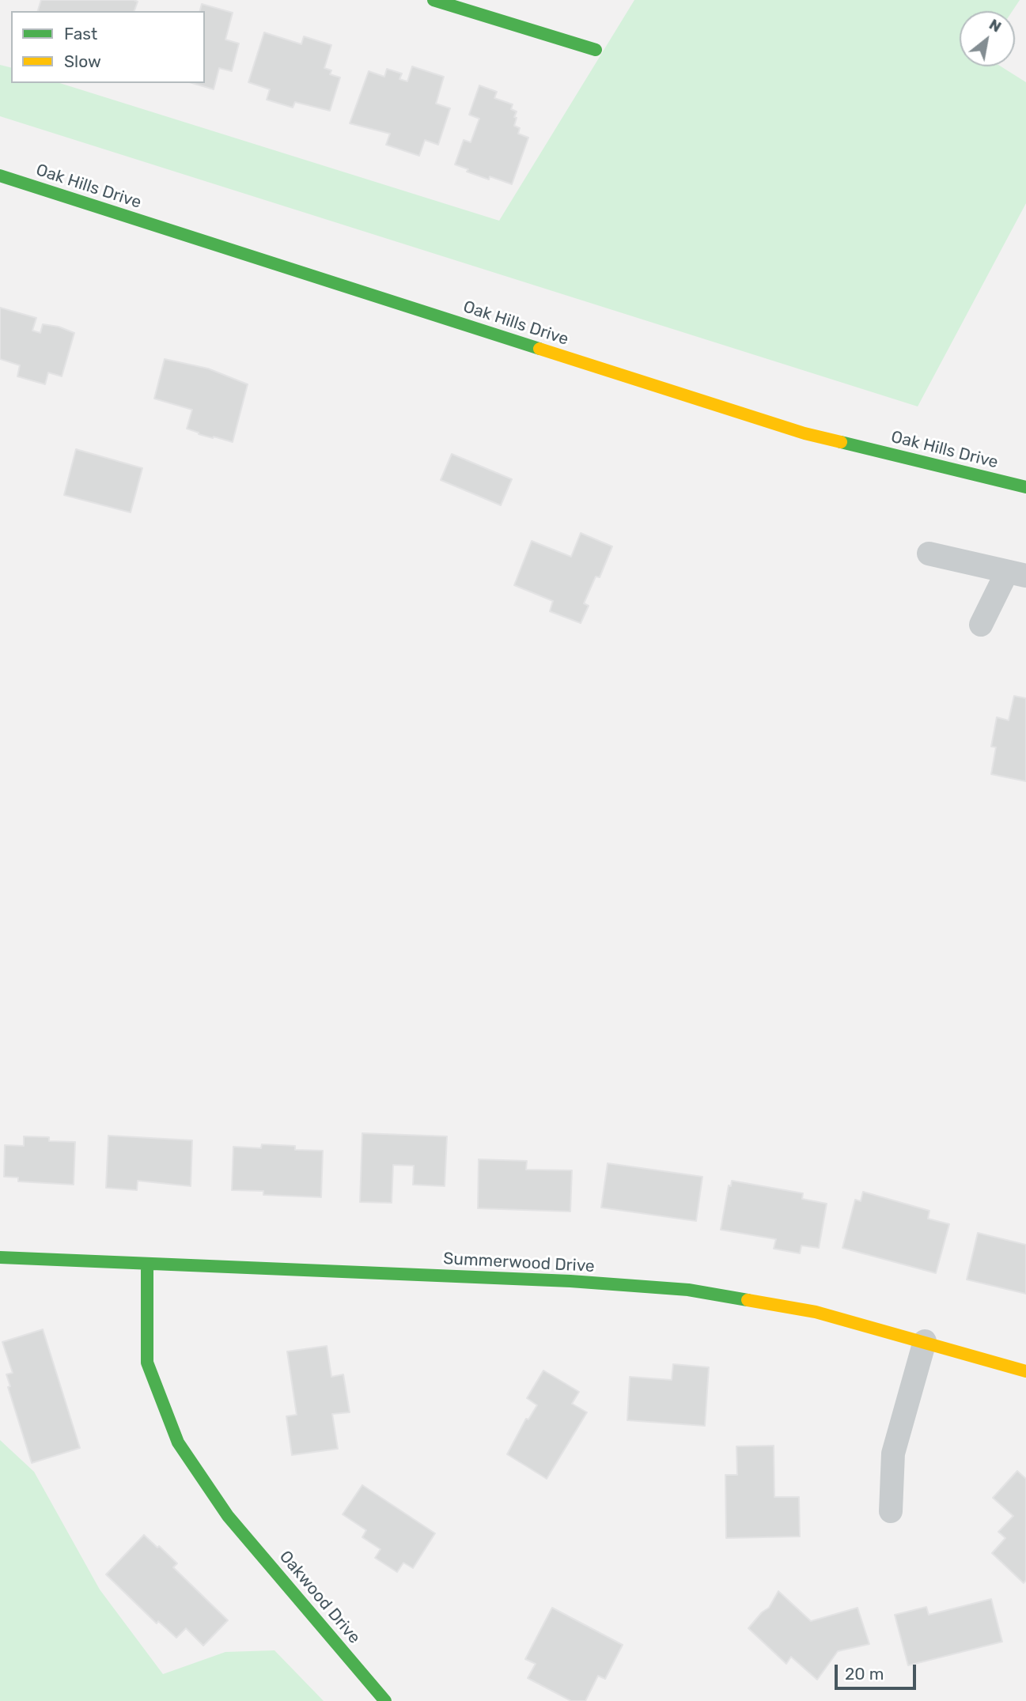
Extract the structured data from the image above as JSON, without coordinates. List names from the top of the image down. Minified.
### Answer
{"streets":{"street":["Oak Hills Drive","Summerwood Drive","Oakwood Drive"]},"crossings":[["Summerwood Drive","Oakwood Drive"]],"legend":["Fast","Slow"],"scale_bar":"20 m","north":"top right"}
